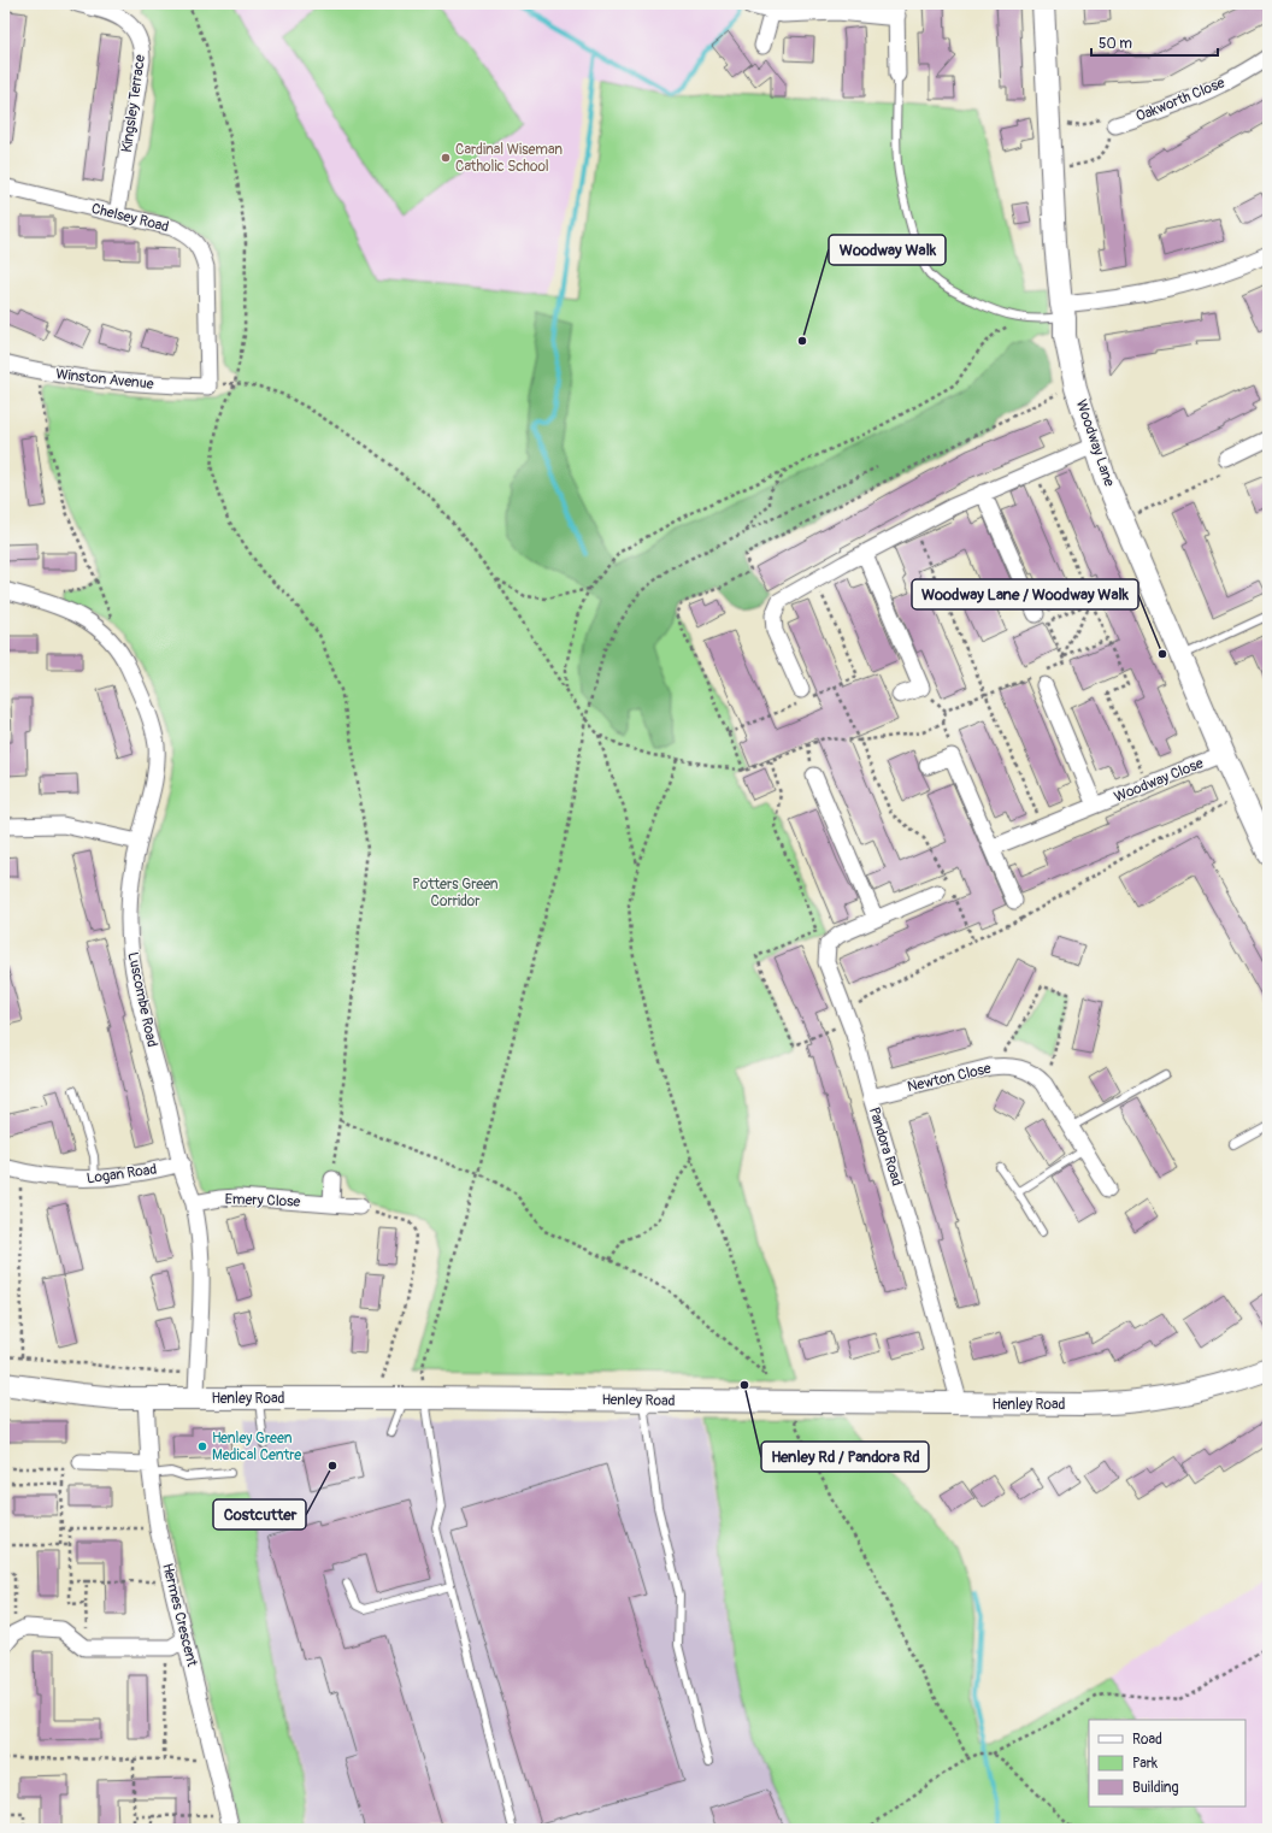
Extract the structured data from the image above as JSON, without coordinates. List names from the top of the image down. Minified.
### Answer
{"streets":{"main road":["Woodway Lane","Henley Road"],"street":["Oakworth Close","Kingsley Terrace","Chelsey Road","Winston Avenue","Woodway Close","Luscombe Road","Newton Close","Pandora Road","Logan Road","Emery Close","Hermes Crescent"]},"crossings":[["Kingsley Terrace","Chelsey Road"],["Chelsey Road","Winston Avenue"],["Woodway Lane","Woodway Close"],["Luscombe Road","Logan Road"],["Luscombe Road","Emery Close"],["Luscombe Road","Henley Road"],["Newton Close","Pandora Road"],["Pandora Road","Henley Road"],["Henley Road","Hermes Crescent"]],"parks":["Potters Green Corridor"],"places":["Cardinal Wiseman Catholic School","Woodway Walk","Woodway Lane / Woodway Walk","Henley Rd / Pandora Rd","Henley Green Medical Centre","Costcutter"],"legend":["Road","Park","Building"],"scale_bar":"50 m"}
